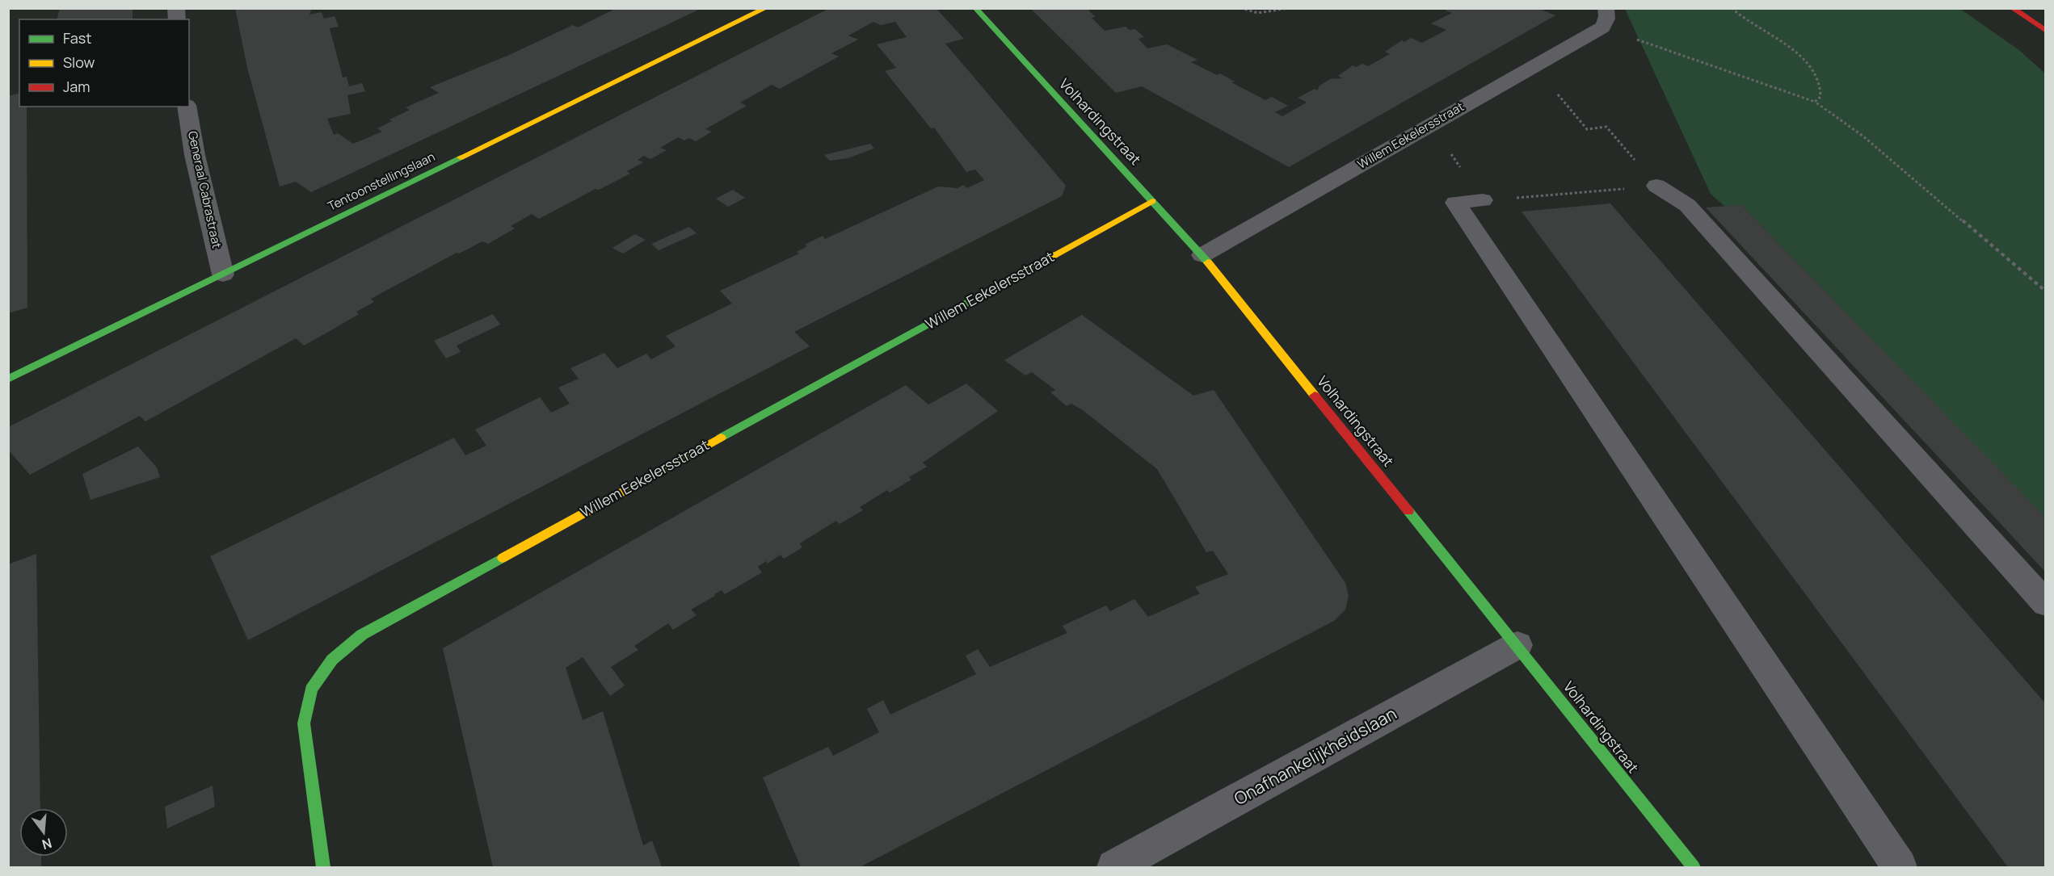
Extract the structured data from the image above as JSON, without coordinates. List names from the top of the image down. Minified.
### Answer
{"streets":{"street":["Volhardingstraat","Willem Eekelersstraat","Tentoonstellingslaan","Generaal Cabrastraat","Onafhankelijkheidslaan"]},"crossings":[["Volhardingstraat","Willem Eekelersstraat"],["Volhardingstraat","Onafhankelijkheidslaan"],["Tentoonstellingslaan","Generaal Cabrastraat"]],"legend":["Fast","Slow","Jam"],"north":"bottom"}
